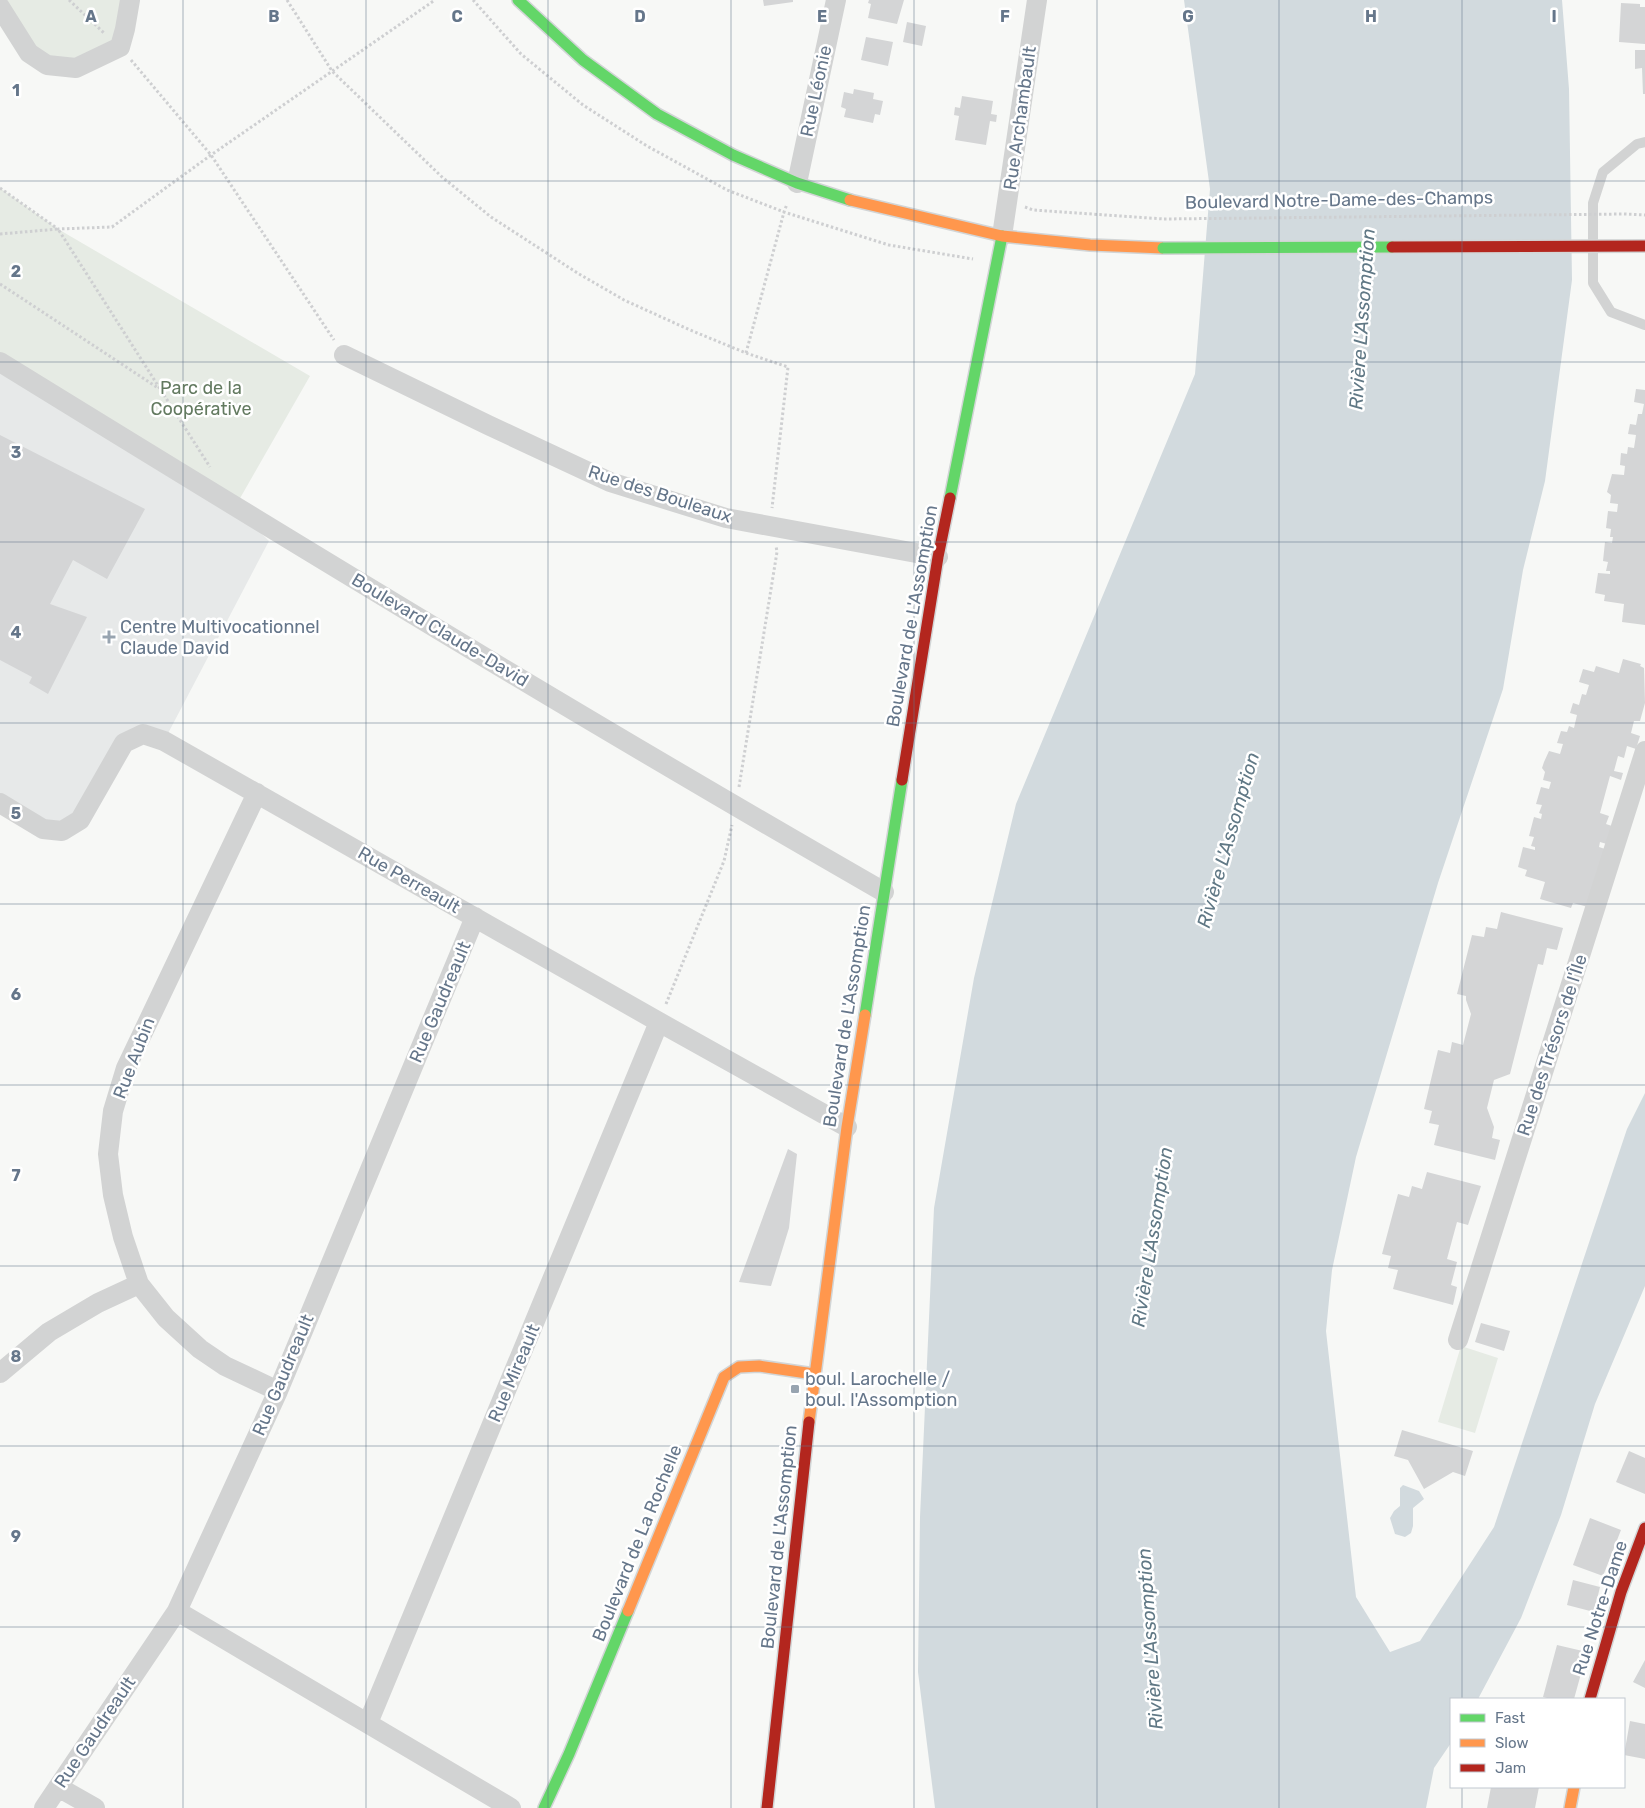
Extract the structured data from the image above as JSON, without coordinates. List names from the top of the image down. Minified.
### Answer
{"streets":{"street":["Rue Léonie","Rue Archambault","Rue des Bouleaux","Boulevard de L'Assomption","Boulevard Claude-David","Rue Perreault","Rue Gaudreault","Rue des Trésors de l'Île","Rue Aubin","Rue Mireault","Boulevard de La Rochelle","Rue Notre-Dame"],"path":["Boulevard Notre-Dame-des-Champs"]},"crossings":[["Rue Archambault","Boulevard de L'Assomption"],["Rue des Bouleaux","Boulevard de L'Assomption"],["Boulevard de L'Assomption","Boulevard Claude-David"],["Boulevard de L'Assomption","Rue Perreault"],["Boulevard de L'Assomption","Boulevard de La Rochelle"],["Rue Perreault","Rue Gaudreault"],["Rue Perreault","Rue Aubin"],["Rue Perreault","Rue Mireault"],["Rue Gaudreault","Rue Aubin"]],"water":["Rivière L'Assomption"],"parks":["Parc de la Coopérative"],"places":{"health":["Centre Multivocationnel Claude David"],"transit":["boul. Larochelle / boul. l'Assomption"]},"legend":["Fast","Slow","Jam"],"grid":{"columns":["A","B","C","D","E","F","G","H","I"],"rows":["1","2","3","4","5","6","7","8","9"]}}
